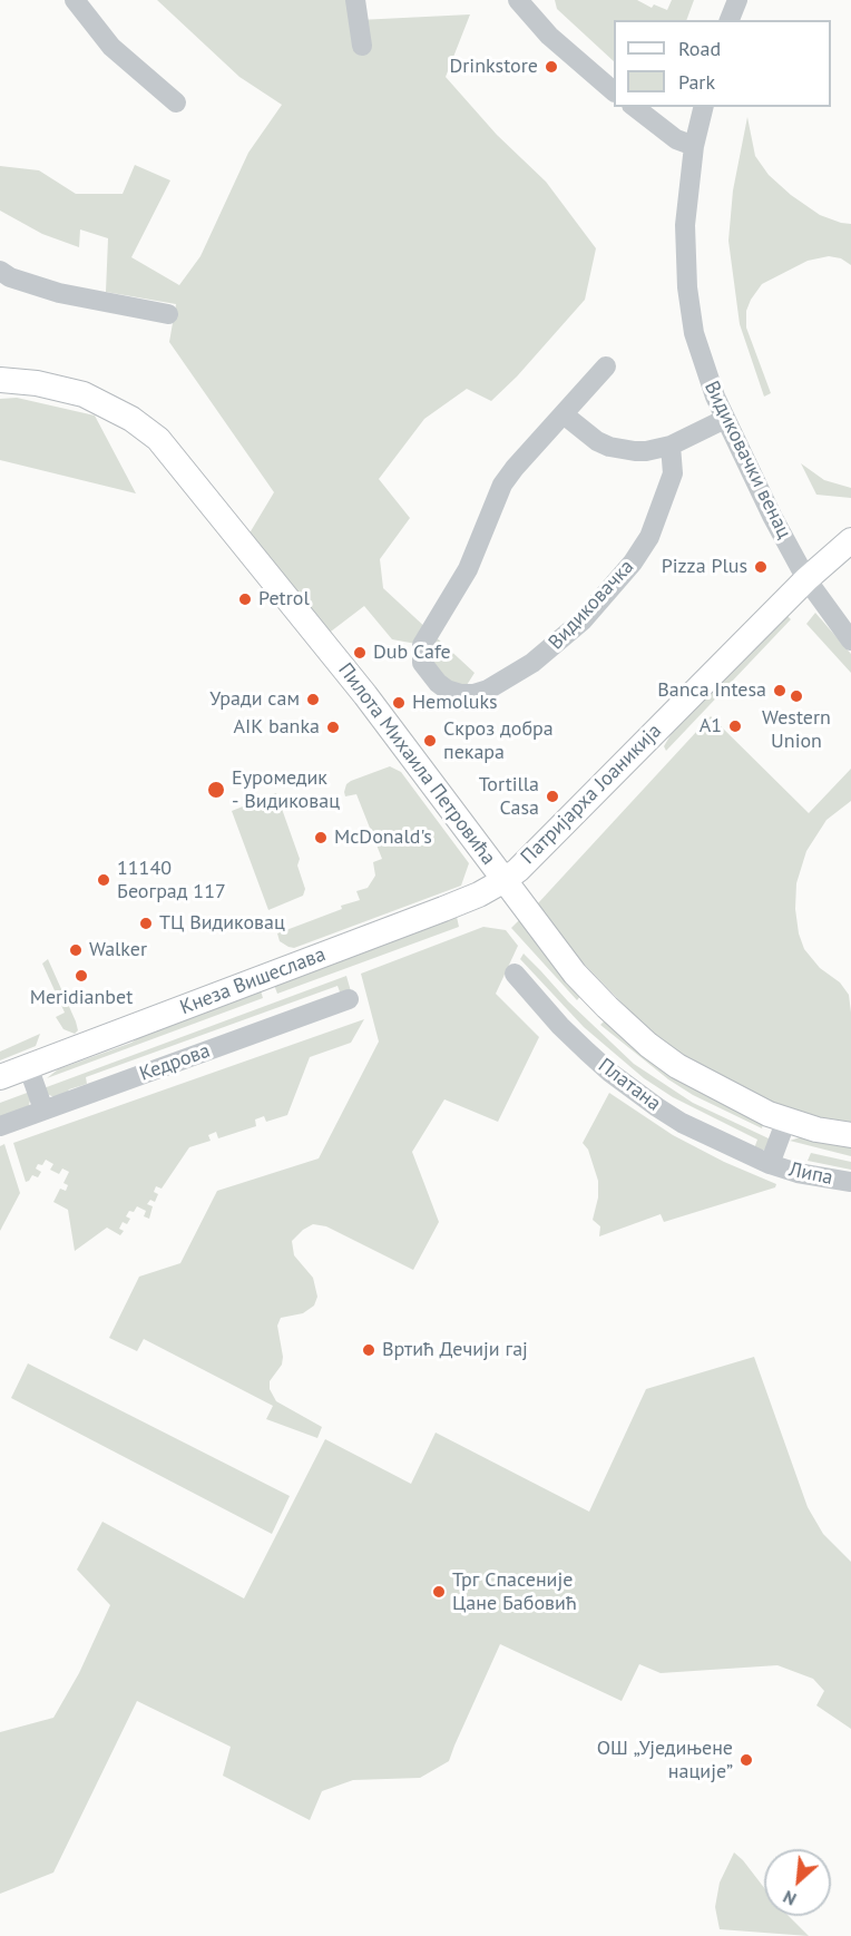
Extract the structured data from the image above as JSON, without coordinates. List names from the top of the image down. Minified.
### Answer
{"streets":{"main road":["Пилота Михаила Петровића","Патријарха Јоаникија","Кнеза Вишеслава"],"street":["Видиковачки венац","Видиковачка","Кедрова","Платана","Липа"]},"crossings":[["Видиковачки венац","Патријарха Јоаникија"],["Пилота Михаила Петровића","Патријарха Јоаникија"],["Пилота Михаила Петровића","Кнеза Вишеслава"],["Патријарха Јоаникија","Кнеза Вишеслава"],["Платана","Липа"]],"places":["Drinkstore","Pizza Plus","Petrol","Dub Cafe","Banca Intesa","Western Union","Уради сам","Hemoluks","A1","AIK banka","Скроз добра пекара","Еуромедик - Видиковац","Tortilla Casa","McDonald's","11140 Београд 117","ТЦ Видиковац","Walker","Meridianbet","Вртић Дечији гај","Трг Спасеније Цане Бабовић","ОШ „Уједињене нације”"],"legend":["Road","Park"],"north":"bottom left"}
